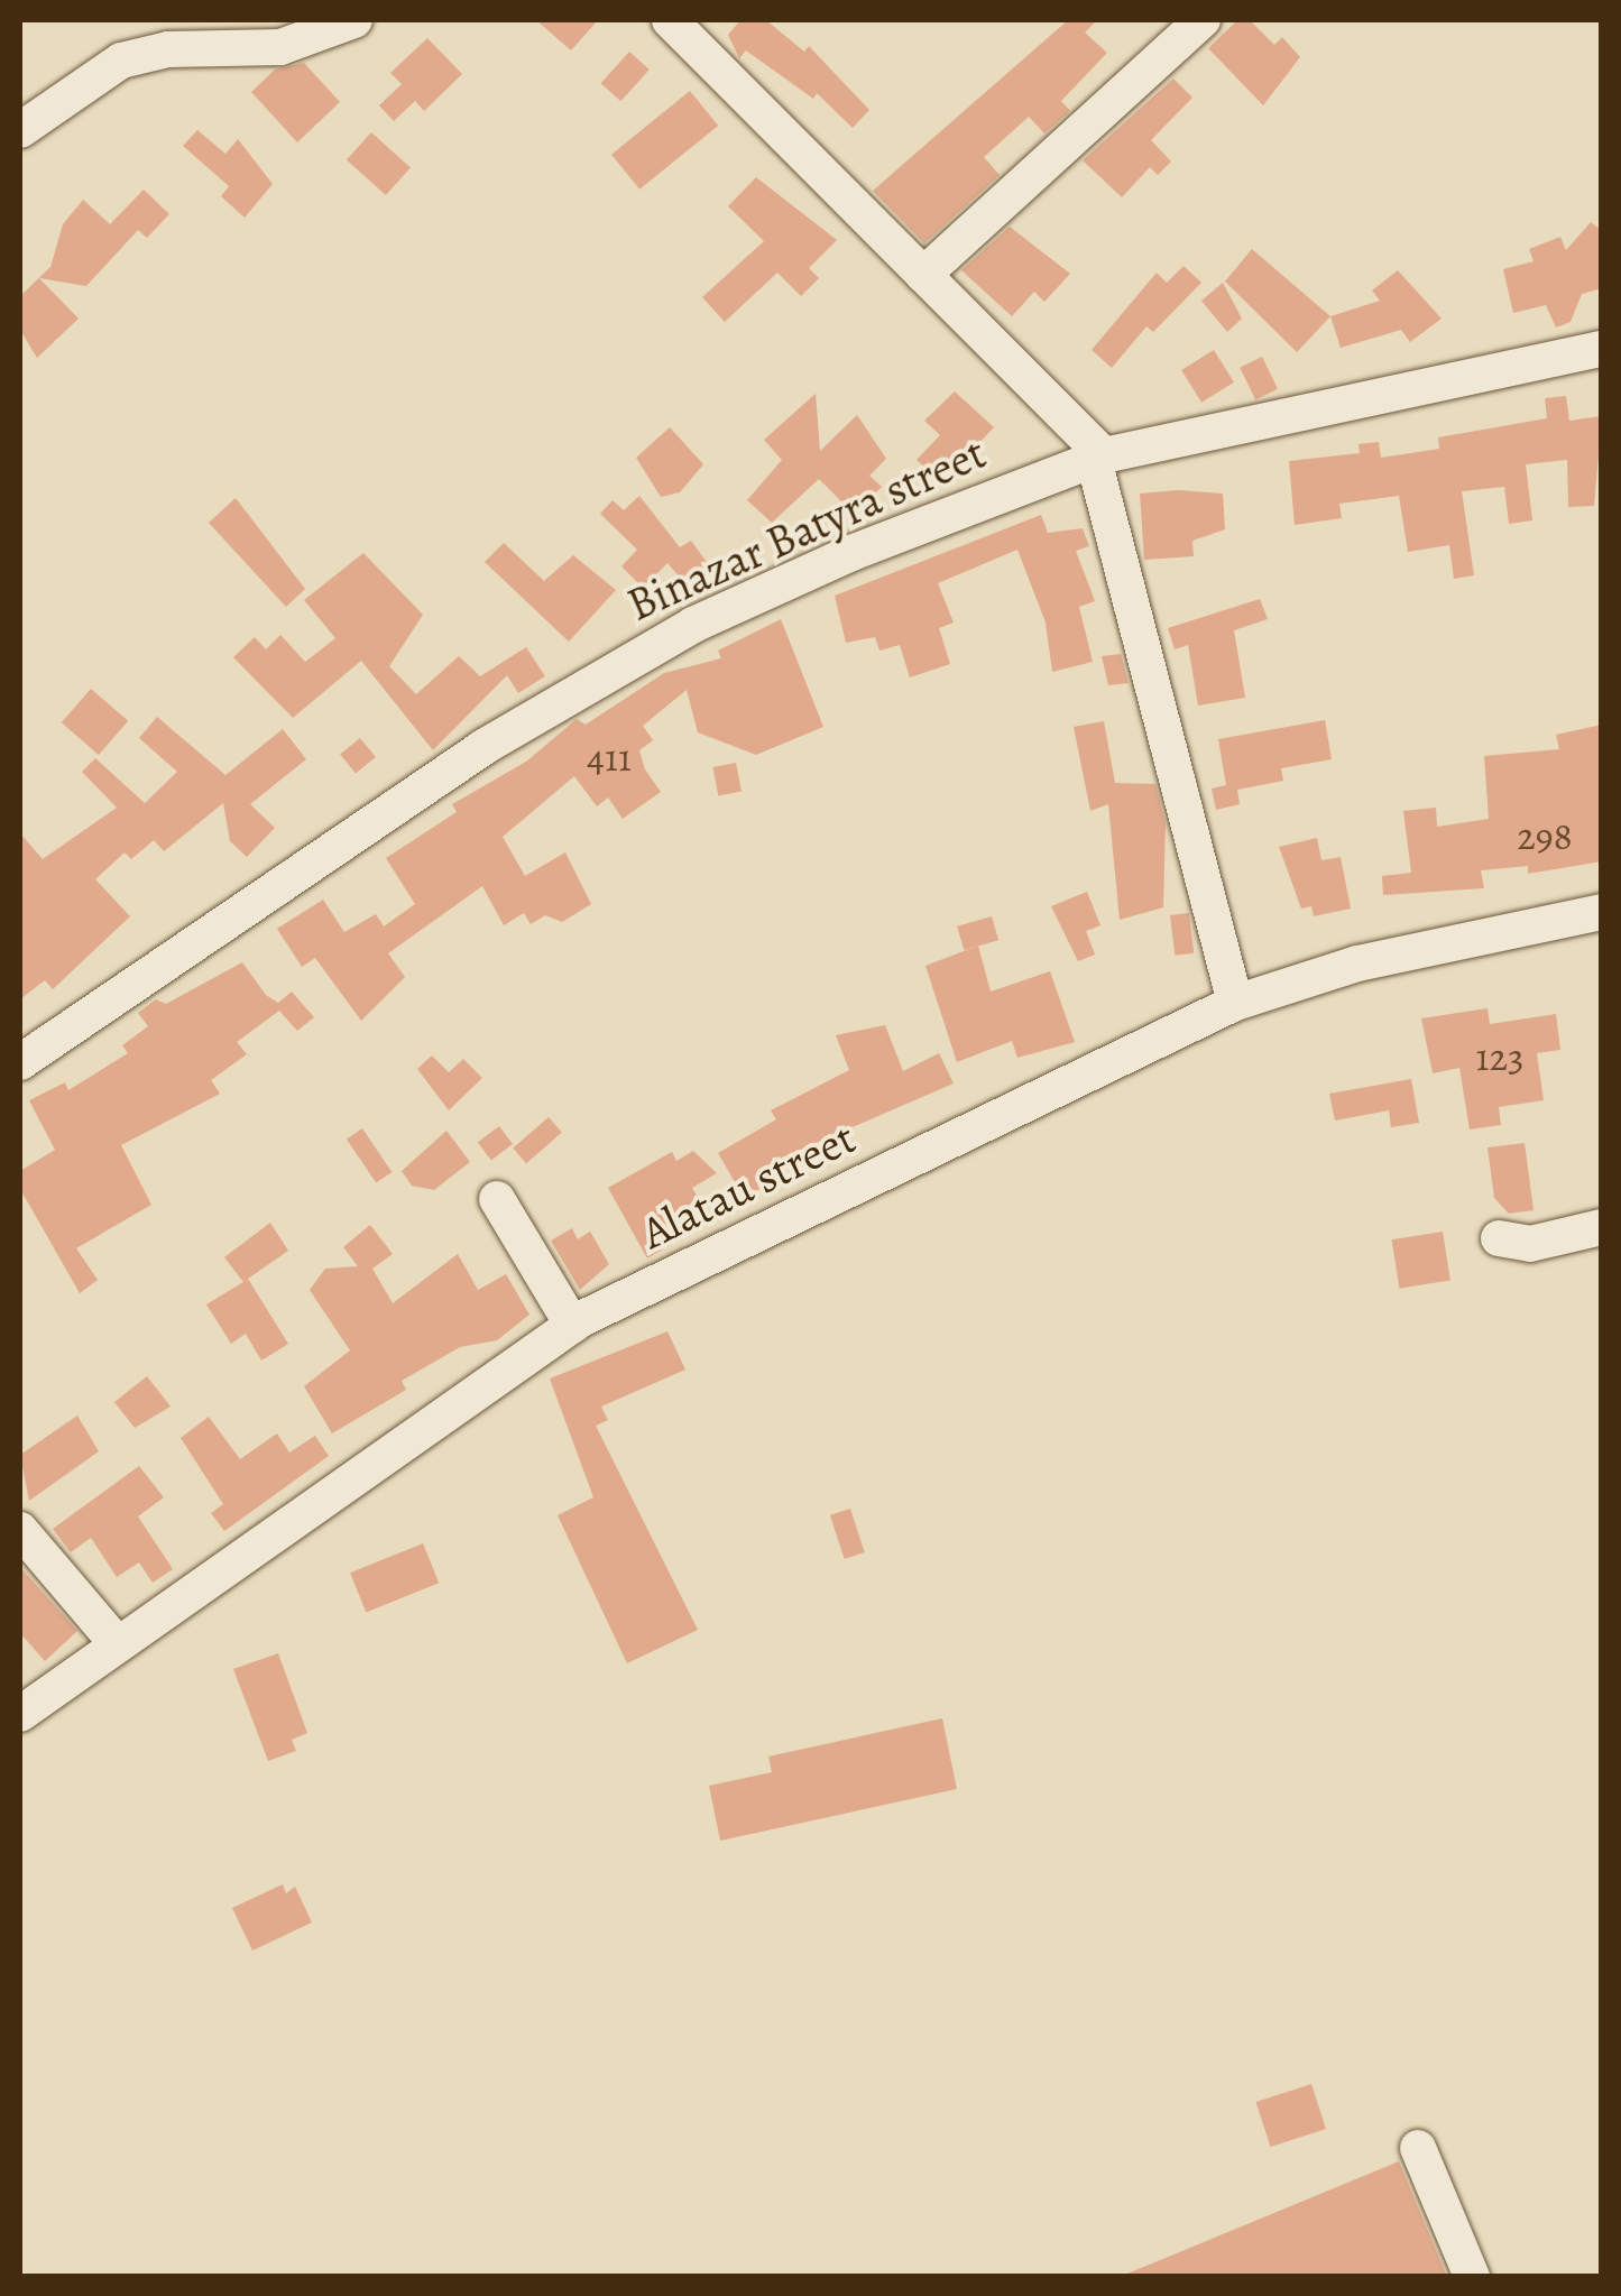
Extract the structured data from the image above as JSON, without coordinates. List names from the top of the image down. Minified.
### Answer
{"streets":{"street":["Binazar Batyra street","Alatau street"]},"house_numbers":["411","298","123"]}
